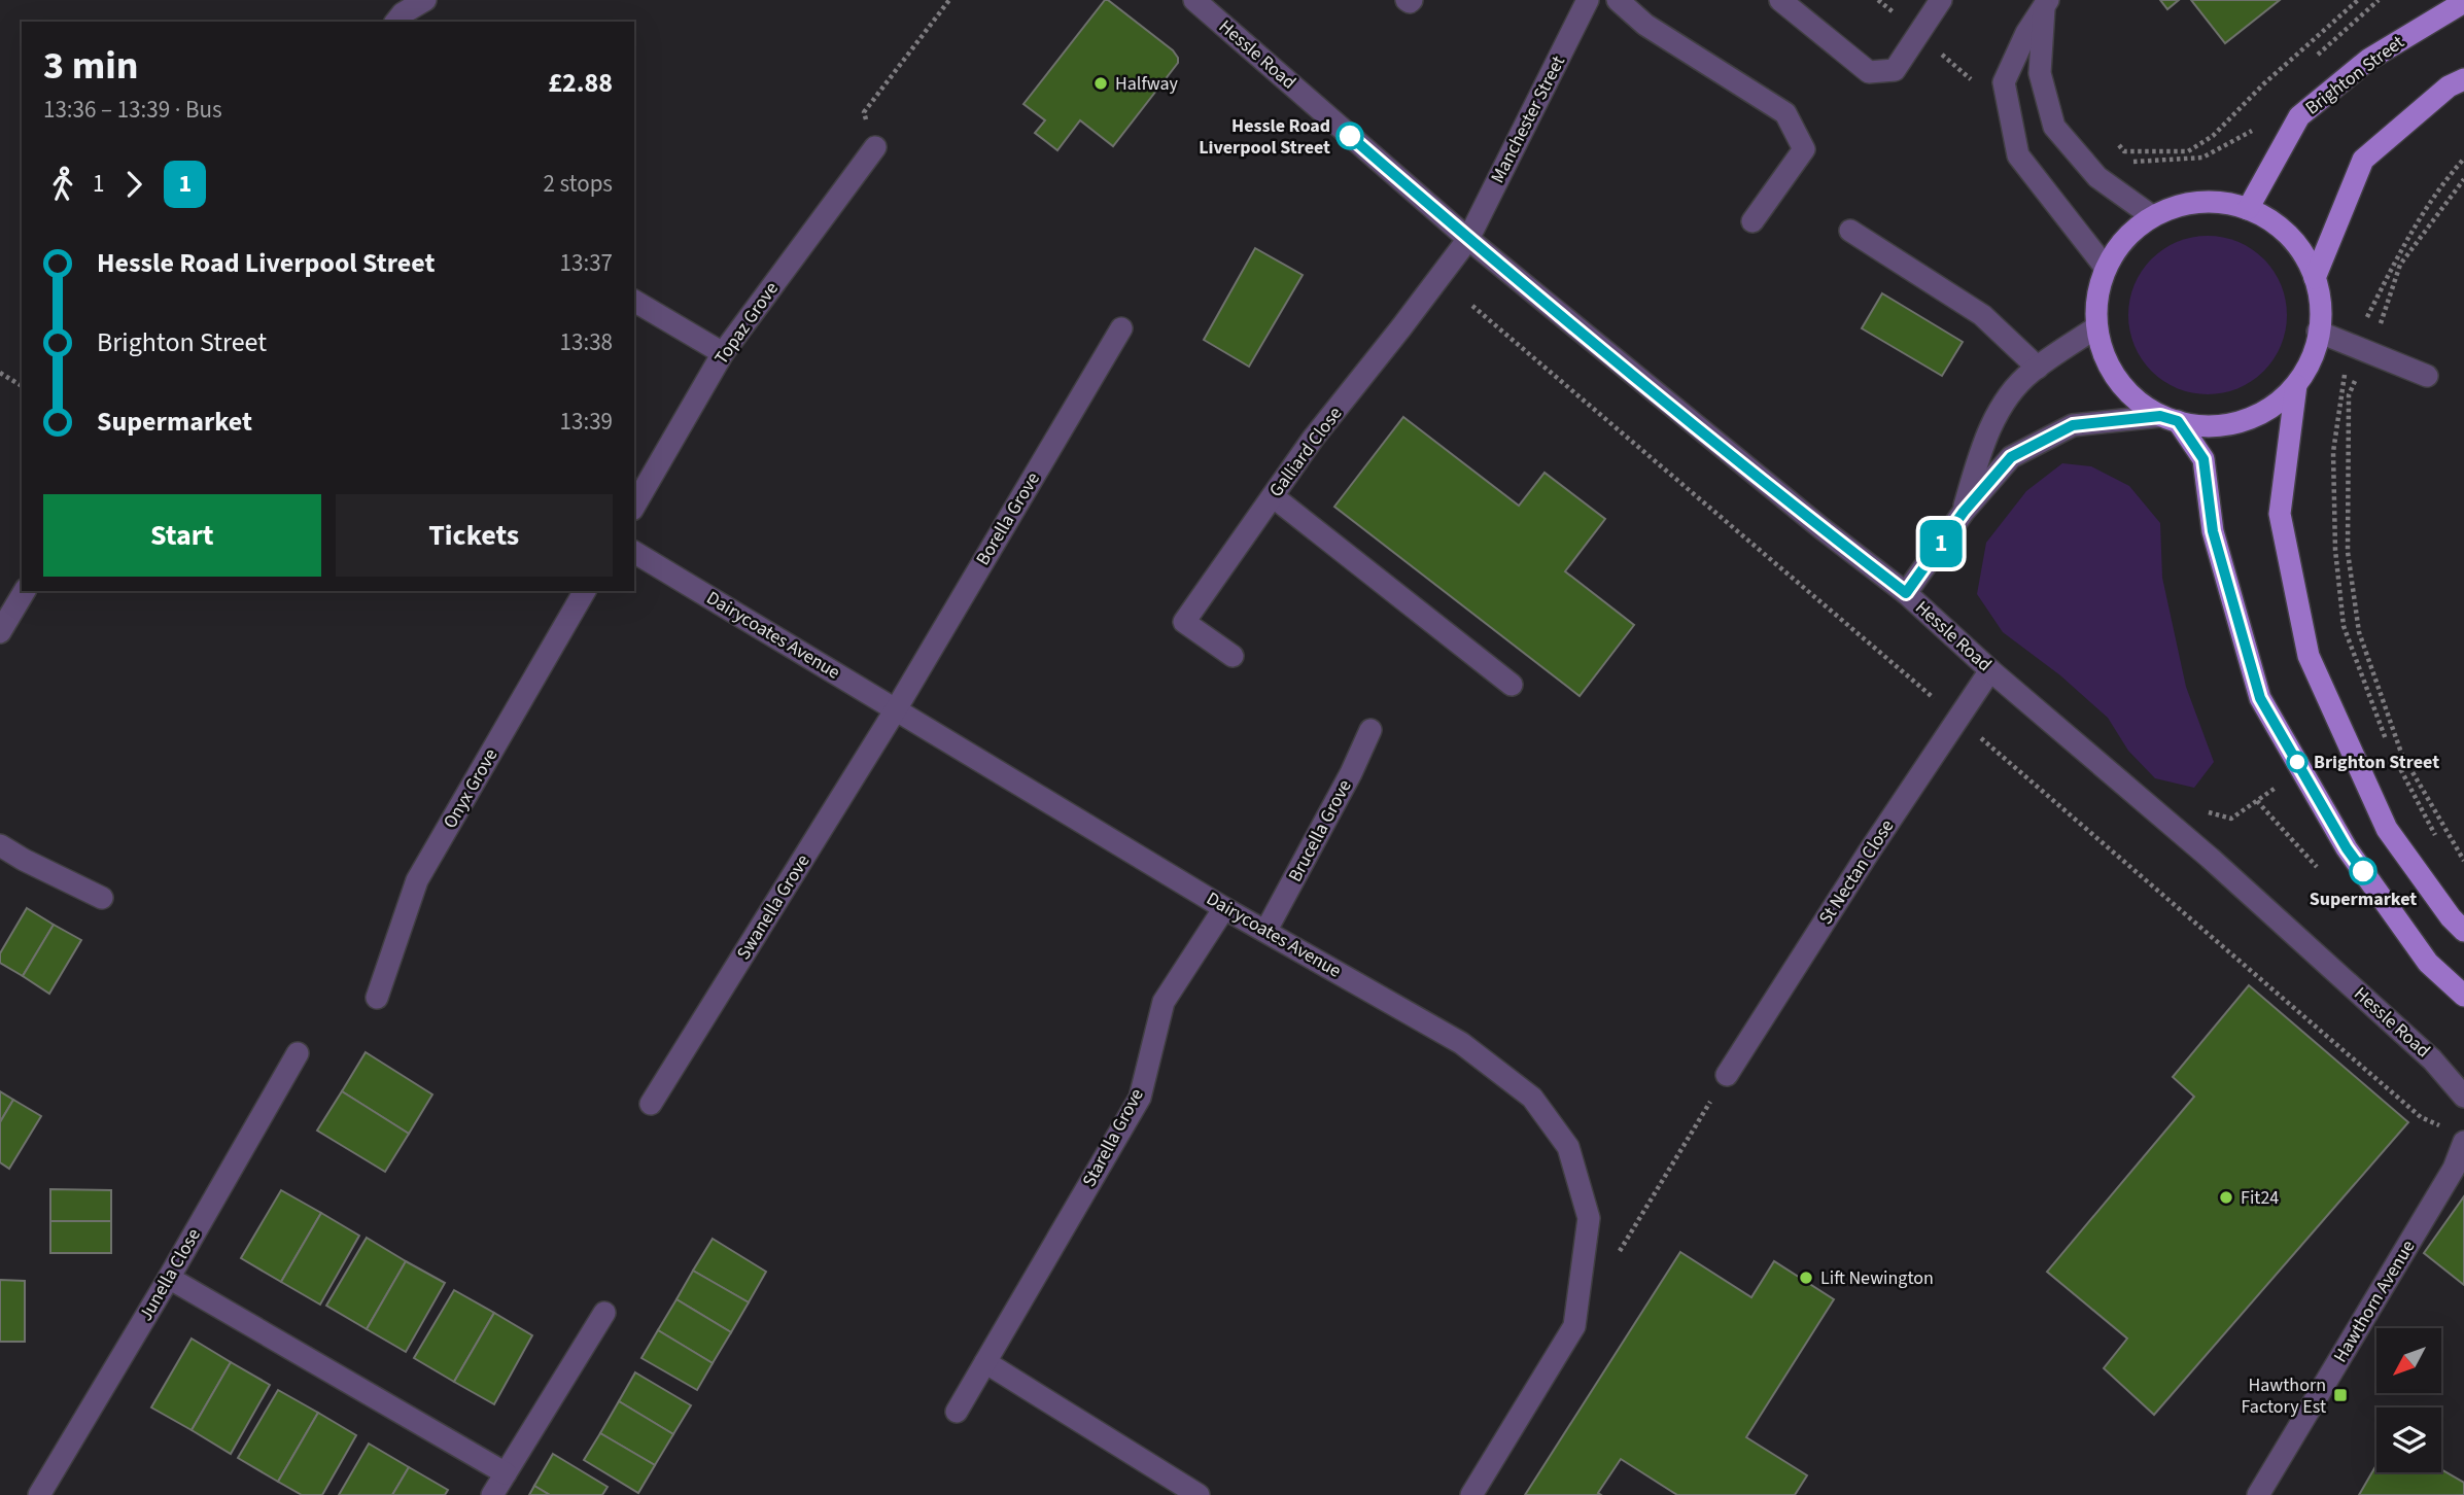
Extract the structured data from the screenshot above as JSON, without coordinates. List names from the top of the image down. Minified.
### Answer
{"streets":{"main road":["Brighton Street"],"street":["Hessle Road","Manchester Street","Topaz Grove","Galliard Close","Borella Grove","Dairycoates Avenue","Onyx Grove","Brucella Grove","St Nectan Close","Swanella Grove","Starella Grove","Junella Close","Hawthorn Avenue"]},"crossings":[["Hessle Road","Manchester Street"],["Hessle Road","Galliard Close"],["Hessle Road","St Nectan Close"],["Manchester Street","Galliard Close"],["Borella Grove","Dairycoates Avenue"],["Borella Grove","Swanella Grove"],["Dairycoates Avenue","Brucella Grove"],["Dairycoates Avenue","Swanella Grove"],["Dairycoates Avenue","Starella Grove"]],"places":{"other":["Halfway","Hessle Road Liverpool Street","Brighton Street","Supermarket","Fit24","Lift Newington"],"transit":["Hawthorn Factory Est"]},"lines":["bus line 1"],"north":"bottom left","page":{"on_map":"1","heading":["3 min","13:36 – 13:39 · Bus","£2.88"],"legs":["1","1","2 stops"],"list":[{"name":"Hessle Road Liverpool Street","value":"13:37"},{"name":"Brighton Street","value":"13:38"},{"name":"Supermarket","value":"13:39"}],"buttons":["Start","Tickets"]}}
